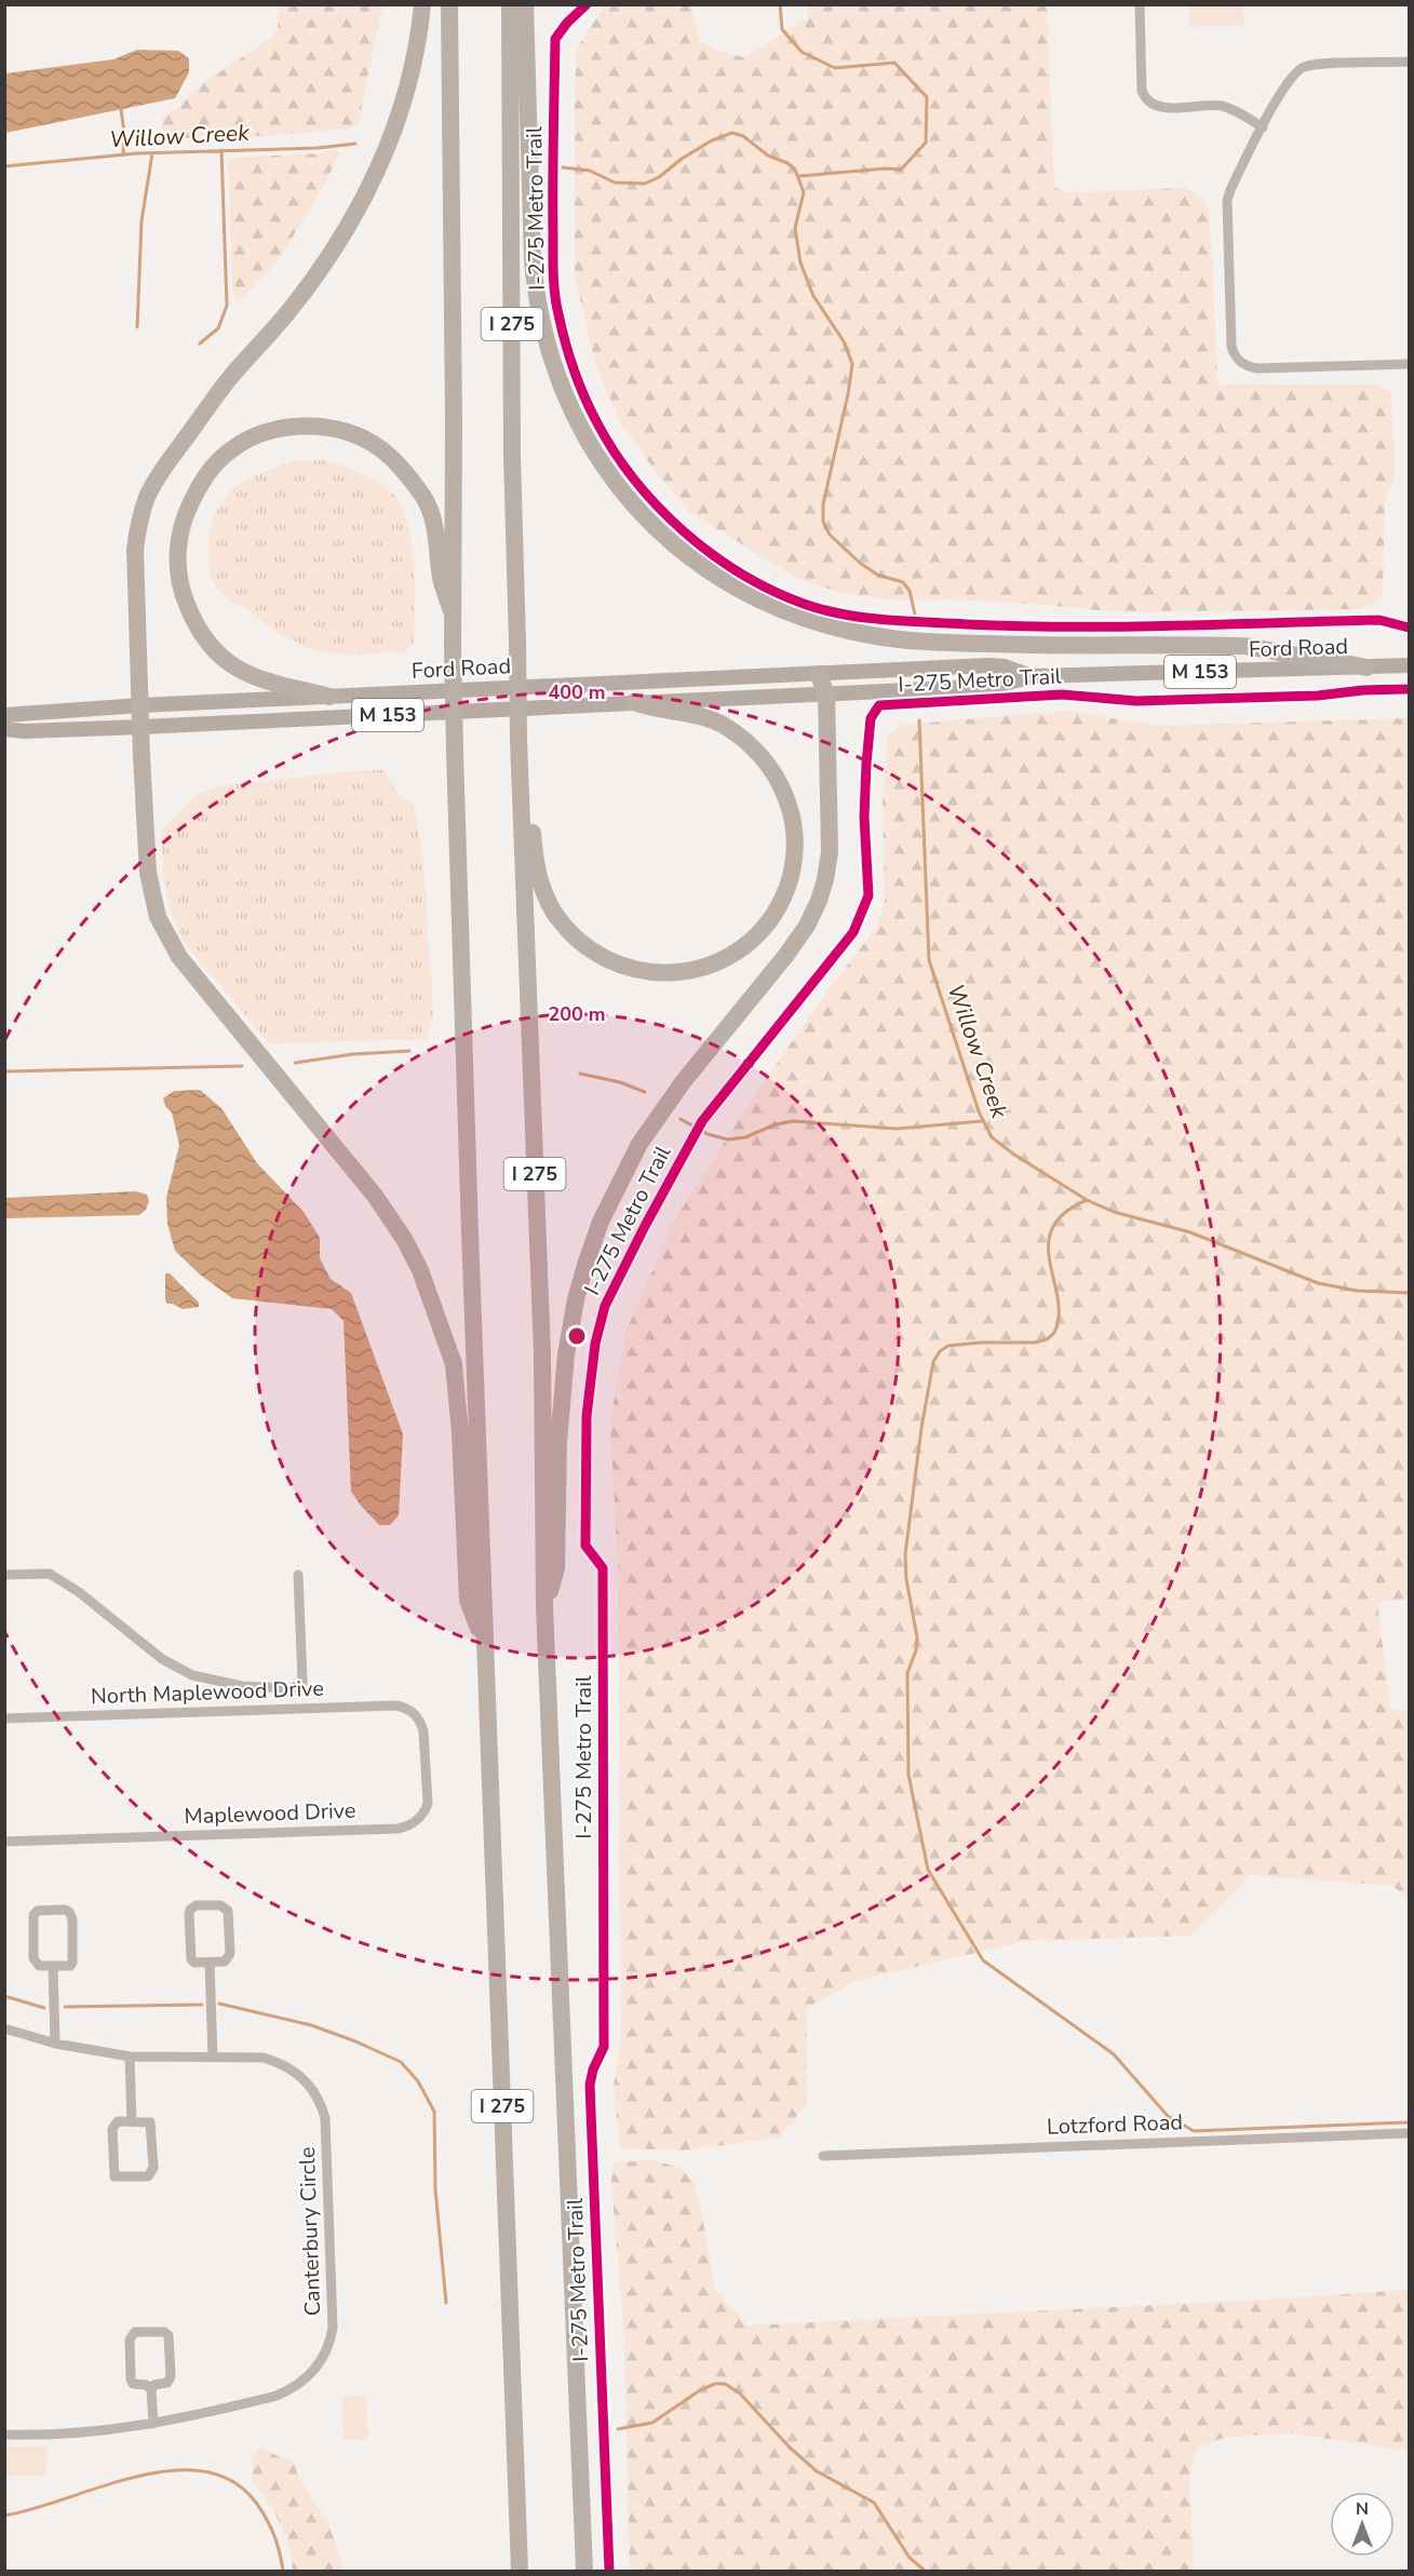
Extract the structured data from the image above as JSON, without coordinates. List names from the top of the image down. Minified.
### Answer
{"streets":{"highway":["I 275"],"main road":["Ford Road","M 153"],"street":["North Maplewood Drive","Maplewood Drive","Lotzford Road","Canterbury Circle"],"cycle path":["I-275 Metro Trail"]},"crossings":[["North Maplewood Drive","Maplewood Drive"]],"water":["Willow Creek"],"north":"top","rings":["400 m","200 m"]}
